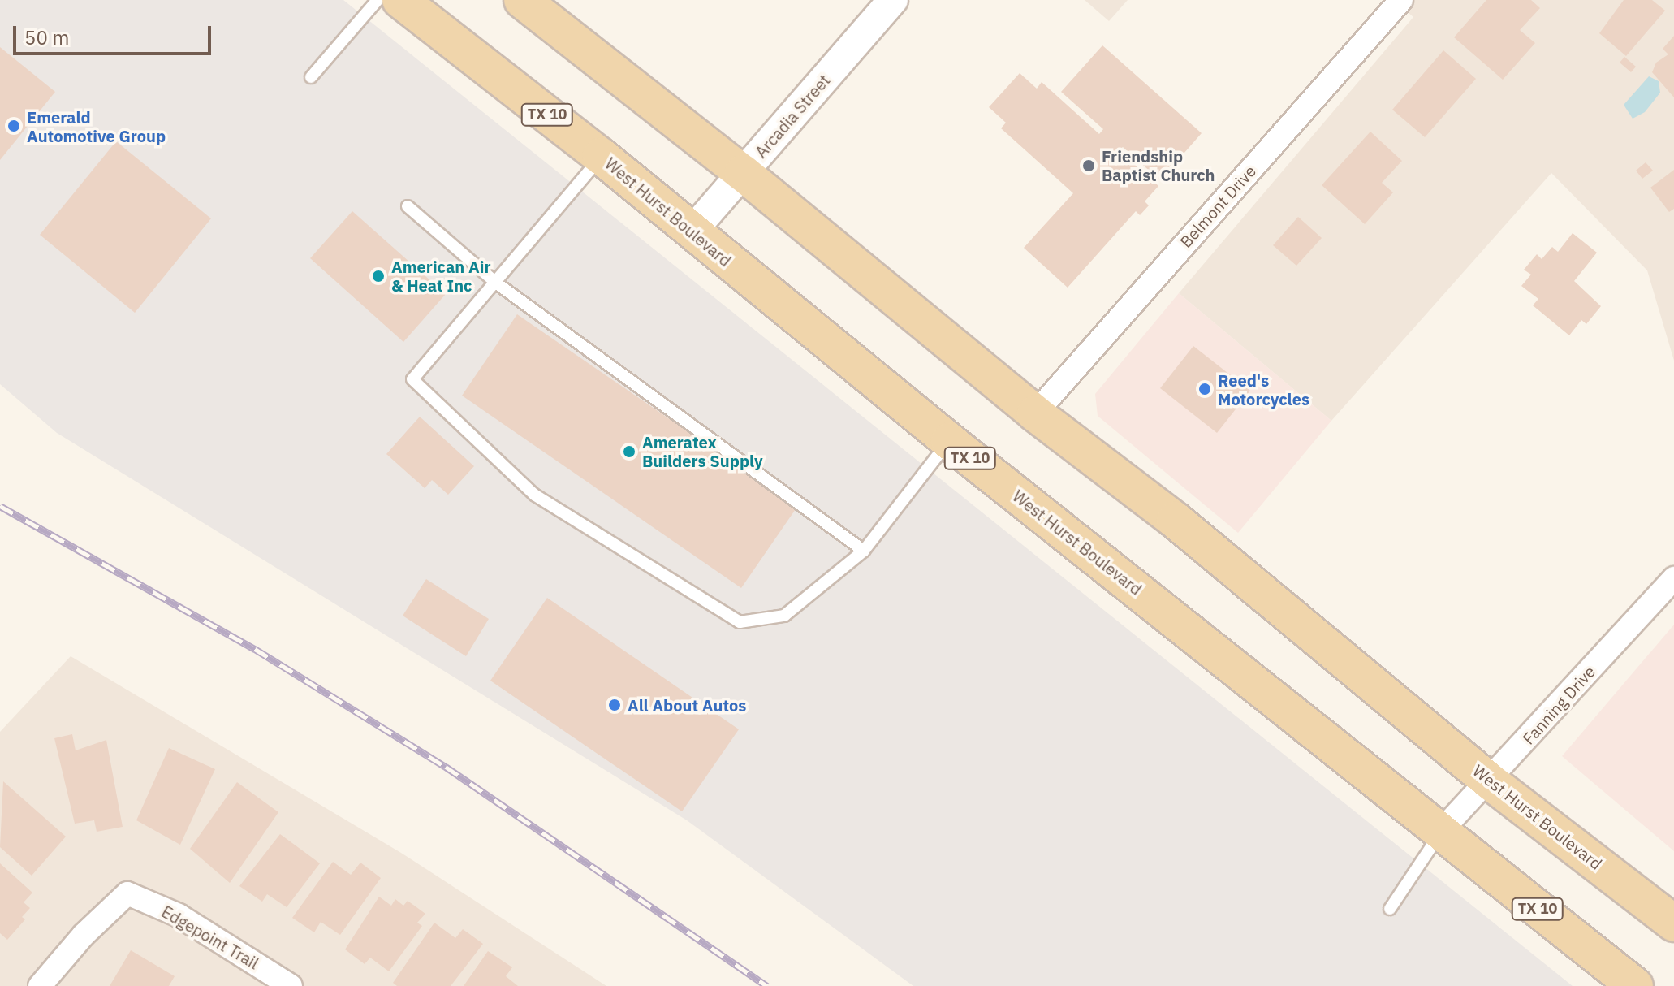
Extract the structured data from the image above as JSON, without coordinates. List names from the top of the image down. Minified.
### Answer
{"streets":{"main road":["TX 10","West Hurst Boulevard"],"street":["Arcadia Street","Belmont Drive","Fanning Drive","Edgepoint Trail"]},"crossings":[["Arcadia Street","West Hurst Boulevard"],["Belmont Drive","West Hurst Boulevard"],["West Hurst Boulevard","Fanning Drive"]],"places":["Emerald Automotive Group","Friendship Baptist Church","American Air & Heat Inc","Reed's Motorcycles","Ameratex Builders Supply","All About Autos"],"scale_bar":"50 m"}
